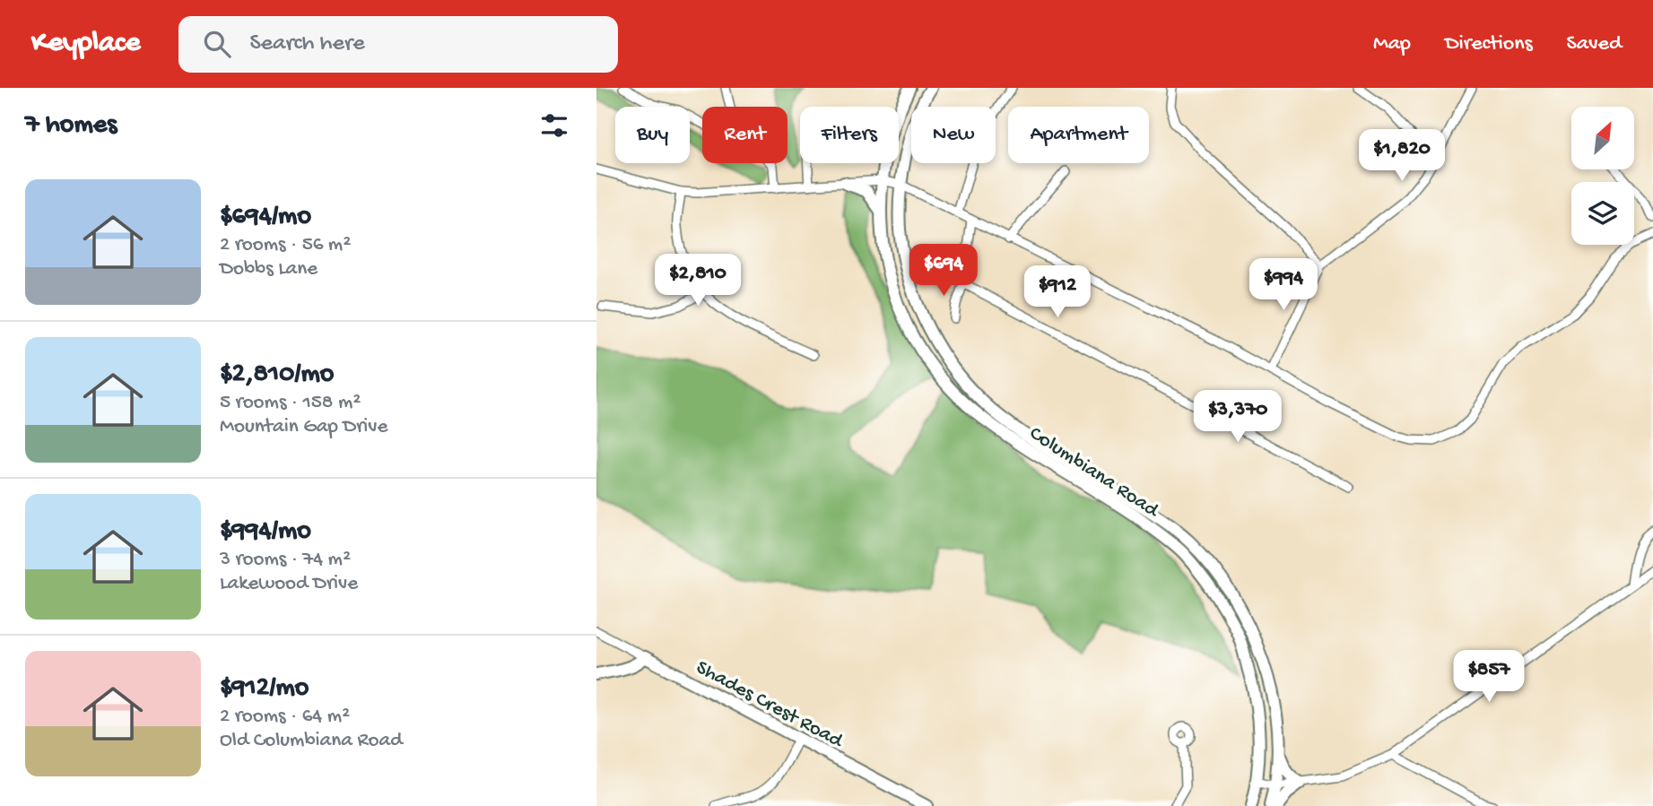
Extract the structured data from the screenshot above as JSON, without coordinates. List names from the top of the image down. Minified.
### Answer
{"streets":{"main road":["Columbiana Road","Shades Crest Road"]},"north":"top right","page":{"header":"Keyplace","search":"Search here","nav":["Map","Directions","Saved"],"heading":"7 homes","chip":["Buy","Rent","Filters","New","Apartment"],"price":["$1,820","$694","$2,810","$994","$912","$3,370","$857"],"list":[{"name":"$694/mo","note":"2 rooms · 56 m² · Dobbs Lane"},{"name":"$2,810/mo","note":"5 rooms · 158 m² · Mountain Gap Drive"},{"name":"$994/mo","note":"3 rooms · 74 m² · Lakewood Drive"},{"name":"$912/mo","note":"2 rooms · 64 m² · Old Columbiana Road"}]}}
